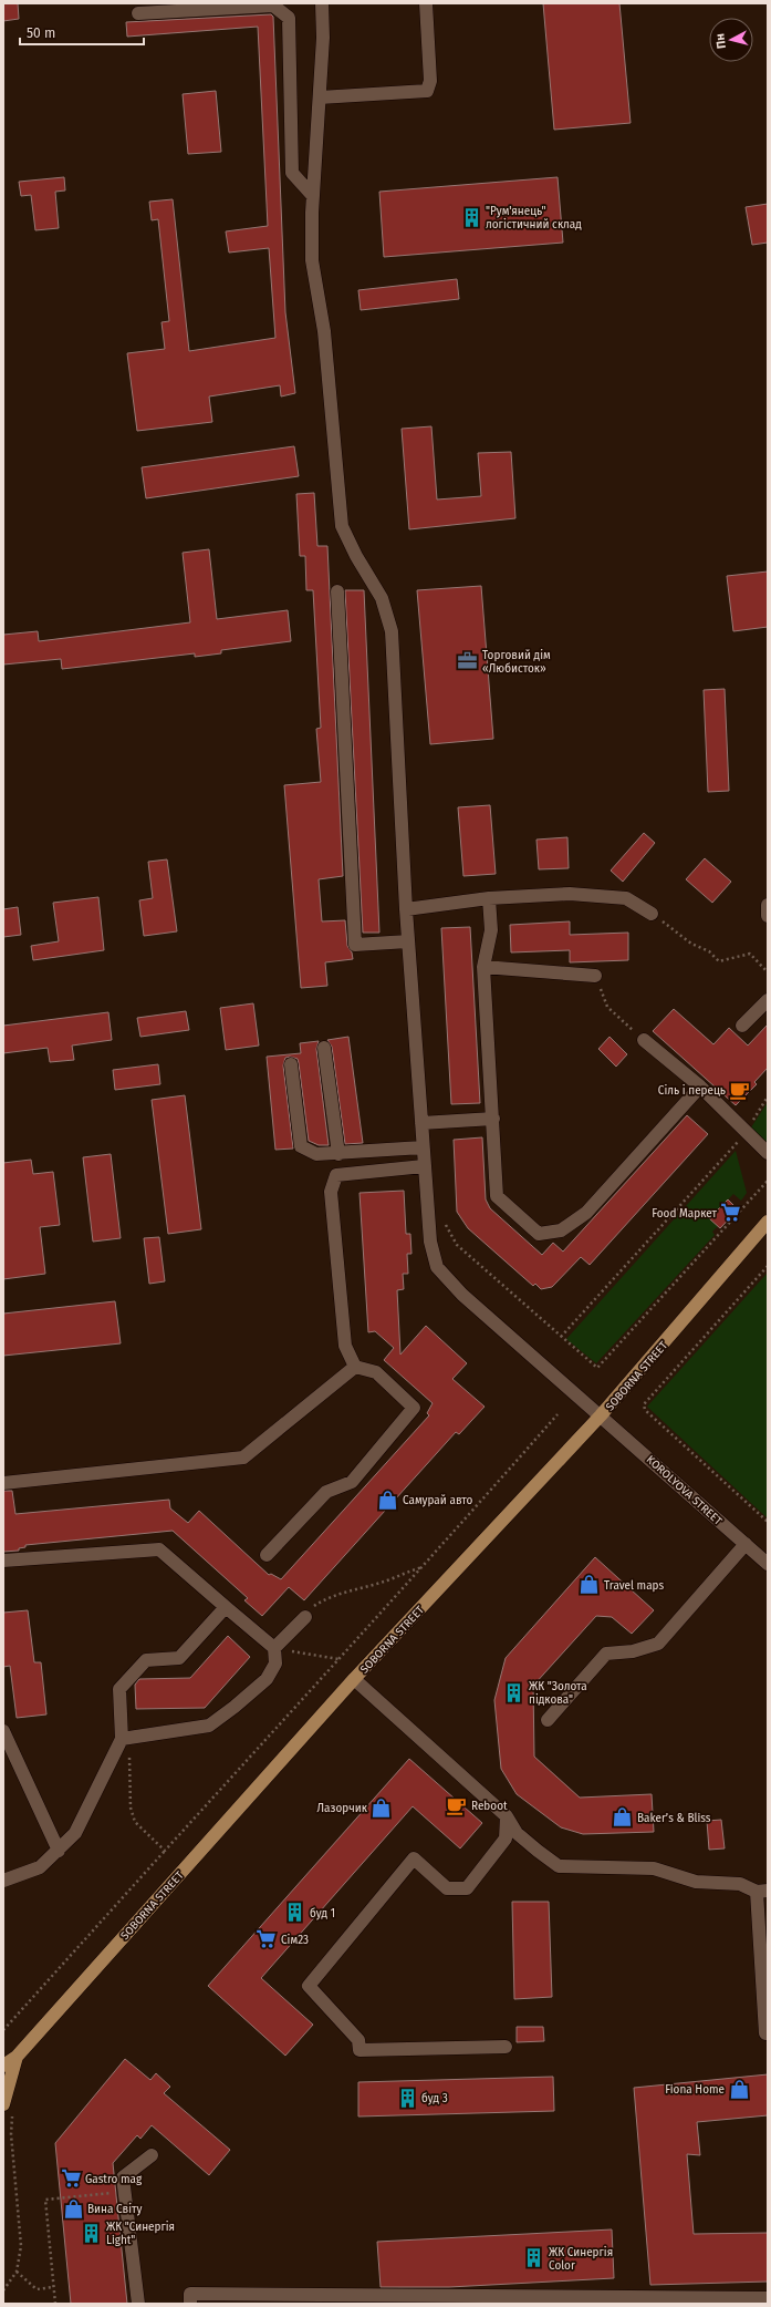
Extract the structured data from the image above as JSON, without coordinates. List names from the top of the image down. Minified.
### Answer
{"streets":{"main road":["SOBORNA STREET"],"street":["KOROLYOVA STREET"]},"crossings":[["SOBORNA STREET","KOROLYOVA STREET"]],"places":{"building":["\"Рум'янець\" логістичний склад","ЖК \"Золота підкова\"","буд 1","буд 3","ЖК \"Синергія Light\"","ЖК Синергія Color"],"office":["Торговий дім «Любисток»"],"cafe":["Сіль і перець","Reboot"],"supermarket":["Food Маркет","Сім23","Gastro mag"],"shop":["Самурай авто","Travel maps","Лазорчик","Bakerʼs & Bliss","Fiona Home","Вина Світу"]},"scale_bar":"50 m","north":"left"}
